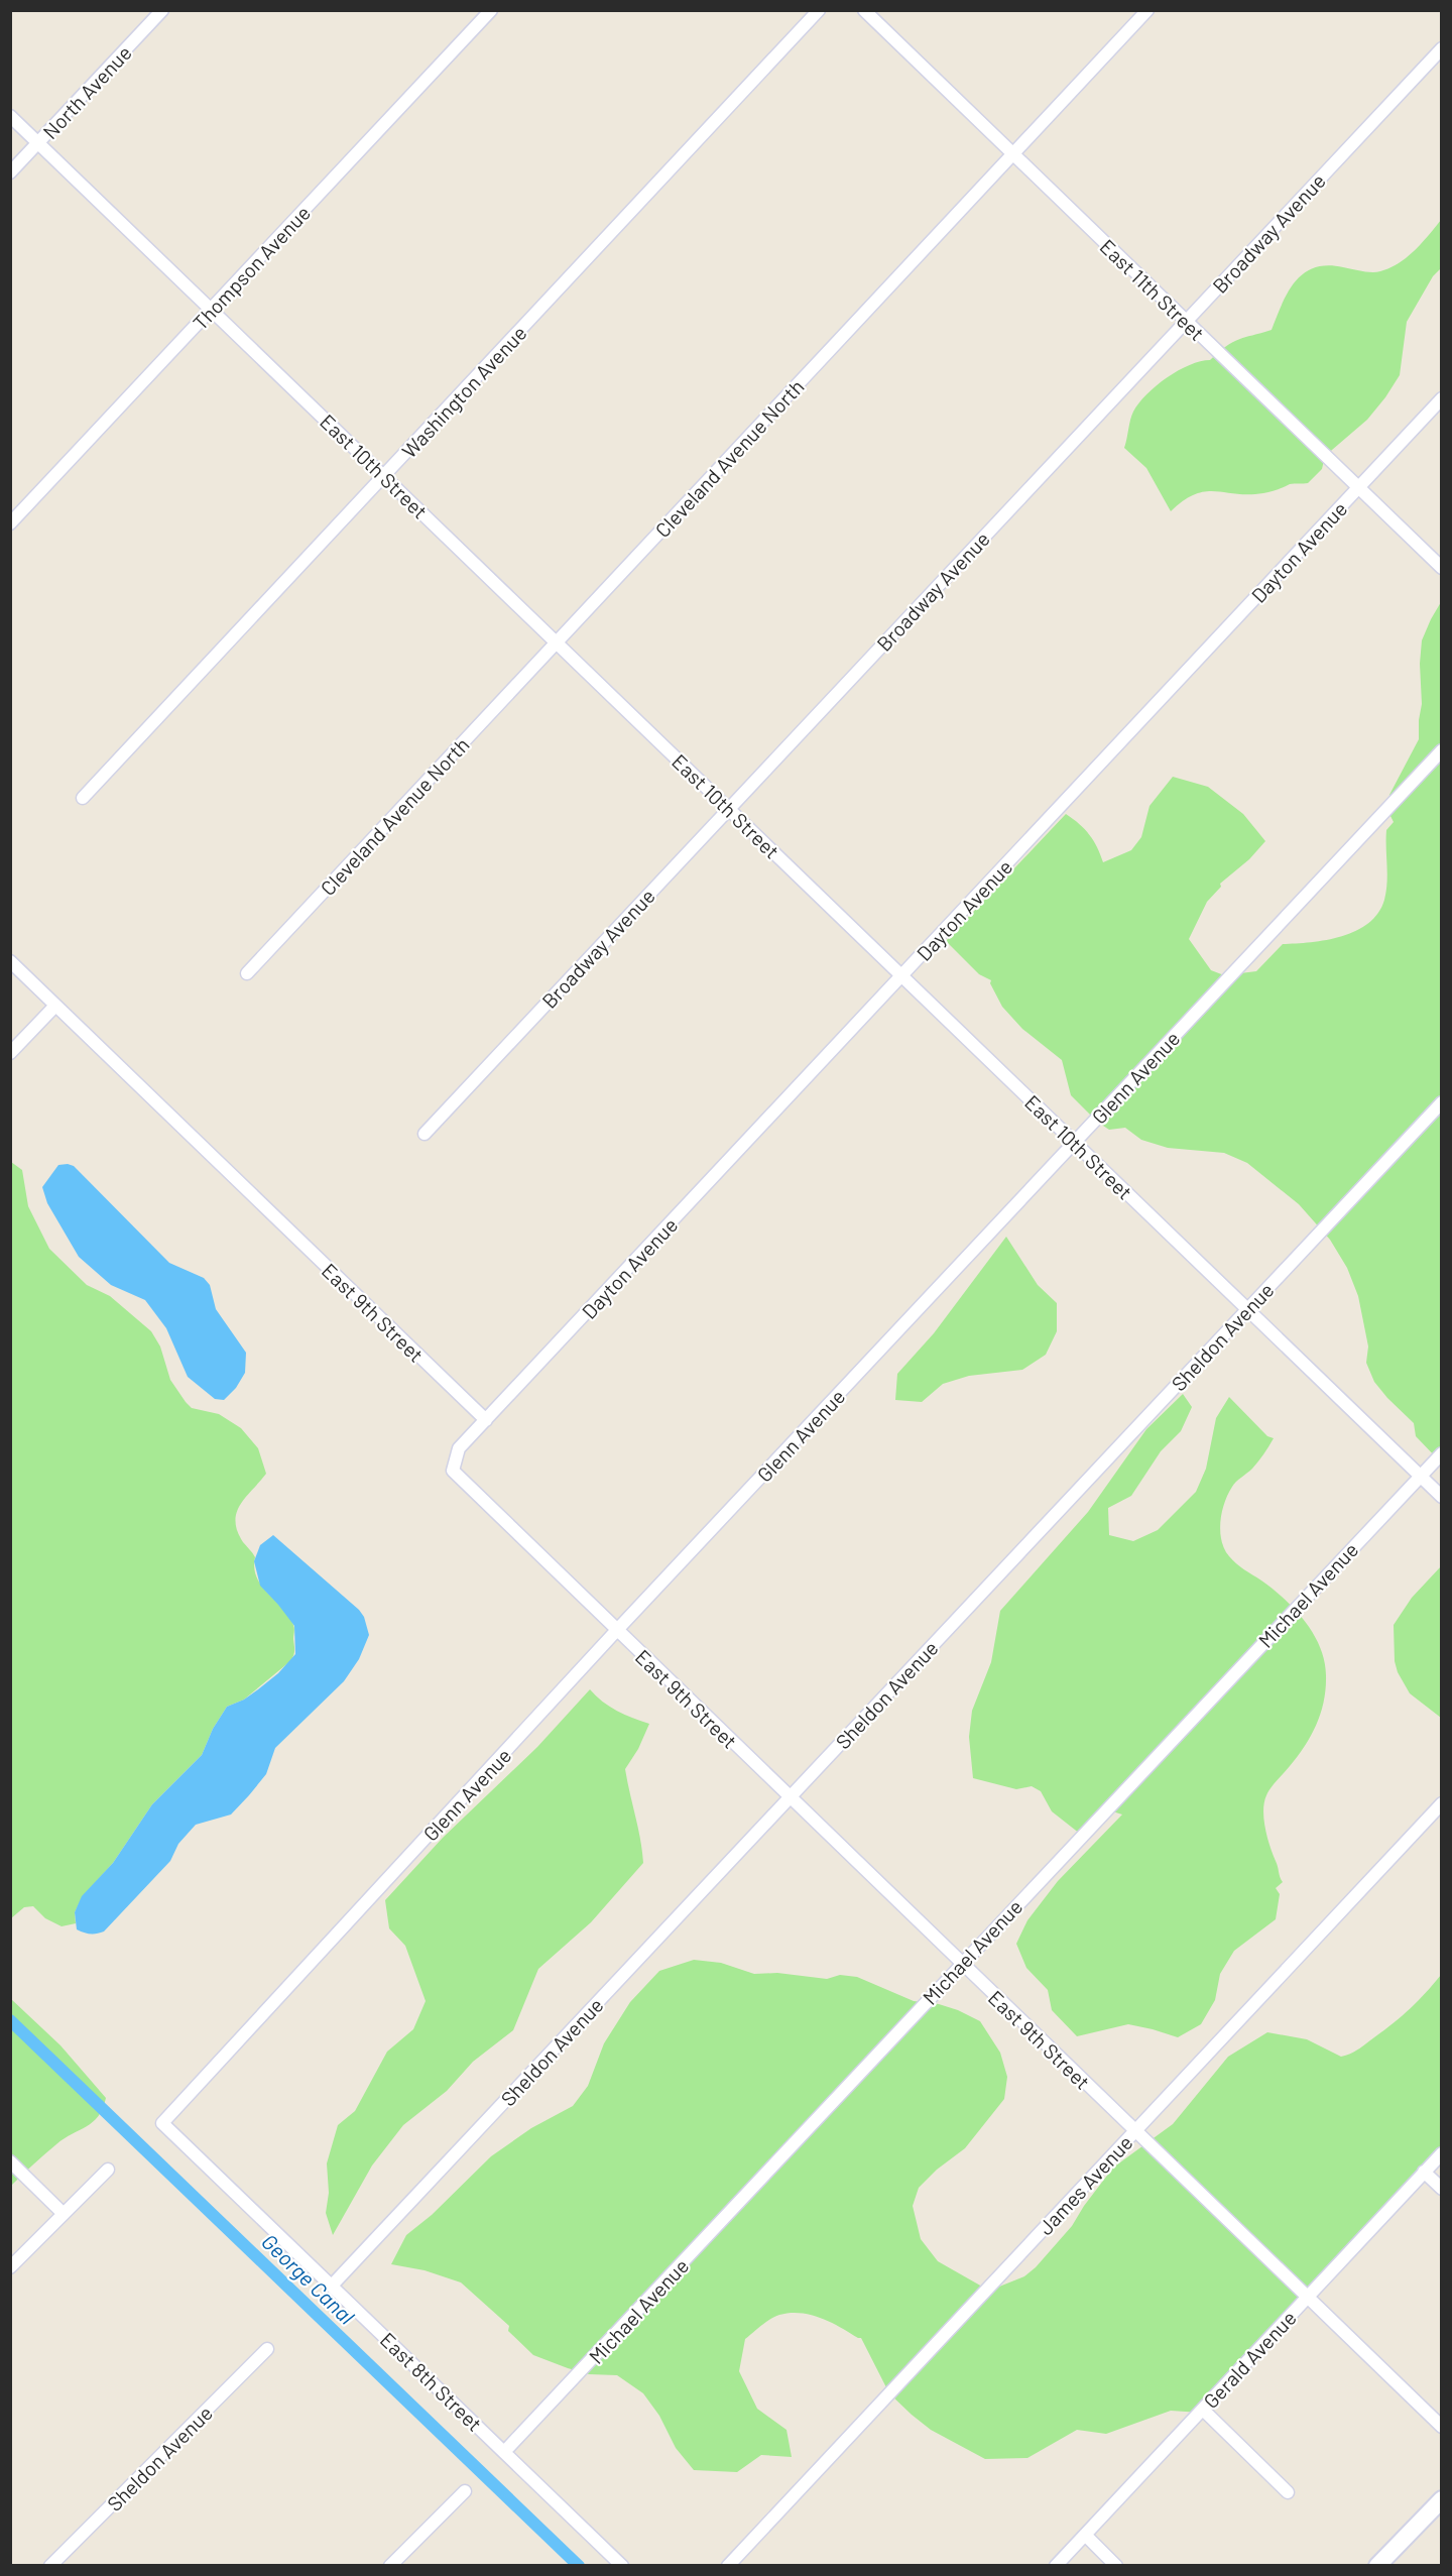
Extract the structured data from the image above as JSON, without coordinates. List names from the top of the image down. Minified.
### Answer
{"streets":{"street":["North Avenue","Broadway Avenue","Thompson Avenue","East 11th Street","Washington Avenue","Cleveland Avenue North","East 10th Street","Dayton Avenue","Glenn Avenue","East 9th Street","Sheldon Avenue","Michael Avenue","James Avenue","Gerald Avenue","East 8th Street"]},"crossings":[["North Avenue","East 10th Street"],["Broadway Avenue","East 11th Street"],["Broadway Avenue","East 10th Street"],["Thompson Avenue","East 10th Street"],["East 11th Street","Cleveland Avenue North"],["East 11th Street","Dayton Avenue"],["Washington Avenue","East 10th Street"],["Cleveland Avenue North","East 10th Street"],["East 10th Street","Dayton Avenue"],["East 10th Street","Glenn Avenue"],["East 10th Street","Sheldon Avenue"],["East 10th Street","Michael Avenue"],["Dayton Avenue","East 9th Street"],["Glenn Avenue","East 9th Street"],["Glenn Avenue","East 8th Street"],["East 9th Street","Sheldon Avenue"],["East 9th Street","Michael Avenue"],["East 9th Street","James Avenue"],["East 9th Street","Gerald Avenue"],["Sheldon Avenue","East 8th Street"],["Michael Avenue","East 8th Street"]],"water":["George Canal"]}
